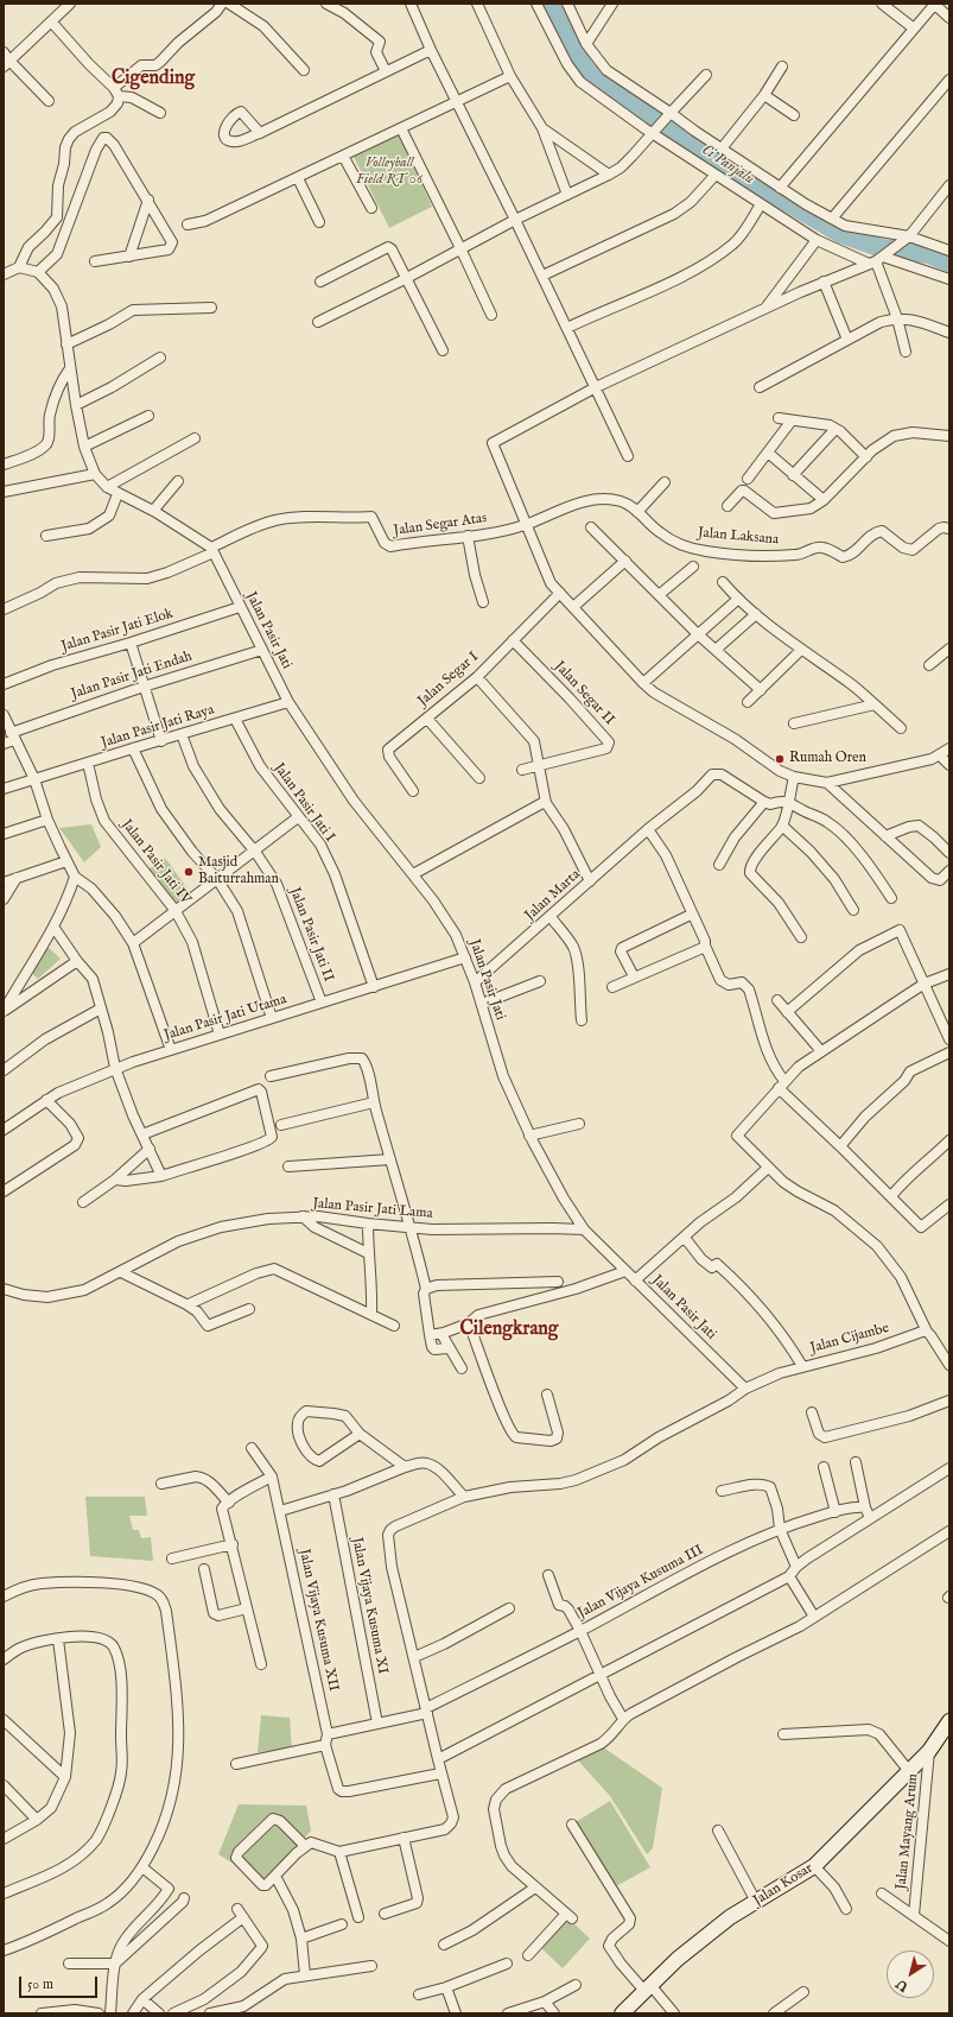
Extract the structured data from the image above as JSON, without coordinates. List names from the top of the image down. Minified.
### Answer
{"streets":{"street":["Jalan Segar Atas","Jalan Laksana","Jalan Pasir Jati Elok","Jalan Pasir Jati","Jalan Pasir Jati Endah","Jalan Segar I","Jalan Segar II","Jalan Pasir Jati Raya","Jalan Pasir Jati I","Jalan Pasir Jati IV","Jalan Marta","Jalan Pasir Jati II","Jalan Pasir Jati Utama","Jalan Pasir Jati Lama","Jalan Cijambe","Jalan Vijaya Kusuma III","Jalan Vijaya Kusuma XI","Jalan Vijaya Kusuma XII","Jalan Mayang Arum","Jalan Kosar"]},"crossings":[["Jalan Segar Atas","Jalan Laksana"],["Jalan Segar Atas","Jalan Pasir Jati"],["Jalan Pasir Jati Elok","Jalan Pasir Jati"],["Jalan Pasir Jati","Jalan Pasir Jati Endah"],["Jalan Pasir Jati","Jalan Pasir Jati Raya"],["Jalan Pasir Jati","Jalan Marta"],["Jalan Pasir Jati","Jalan Pasir Jati Utama"],["Jalan Pasir Jati","Jalan Pasir Jati Lama"],["Jalan Pasir Jati","Jalan Cijambe"],["Jalan Segar I","Jalan Segar II"],["Jalan Pasir Jati Raya","Jalan Pasir Jati I"],["Jalan Pasir Jati Raya","Jalan Pasir Jati IV"],["Jalan Pasir Jati Raya","Jalan Pasir Jati II"],["Jalan Pasir Jati I","Jalan Pasir Jati Utama"],["Jalan Pasir Jati IV","Jalan Pasir Jati Utama"],["Jalan Pasir Jati II","Jalan Pasir Jati Utama"],["Jalan Vijaya Kusuma III","Jalan Vijaya Kusuma XI"],["Jalan Vijaya Kusuma III","Jalan Vijaya Kusuma XII"],["Jalan Mayang Arum","Jalan Kosar"]],"districts":["Cigending","Cilengkrang"],"water":["Ci Panjalu"],"parks":["Volleyball Field RT 06"],"places":["Rumah Oren","Masjid Baiturrahman"],"scale_bar":"50 m","north":"bottom left"}
